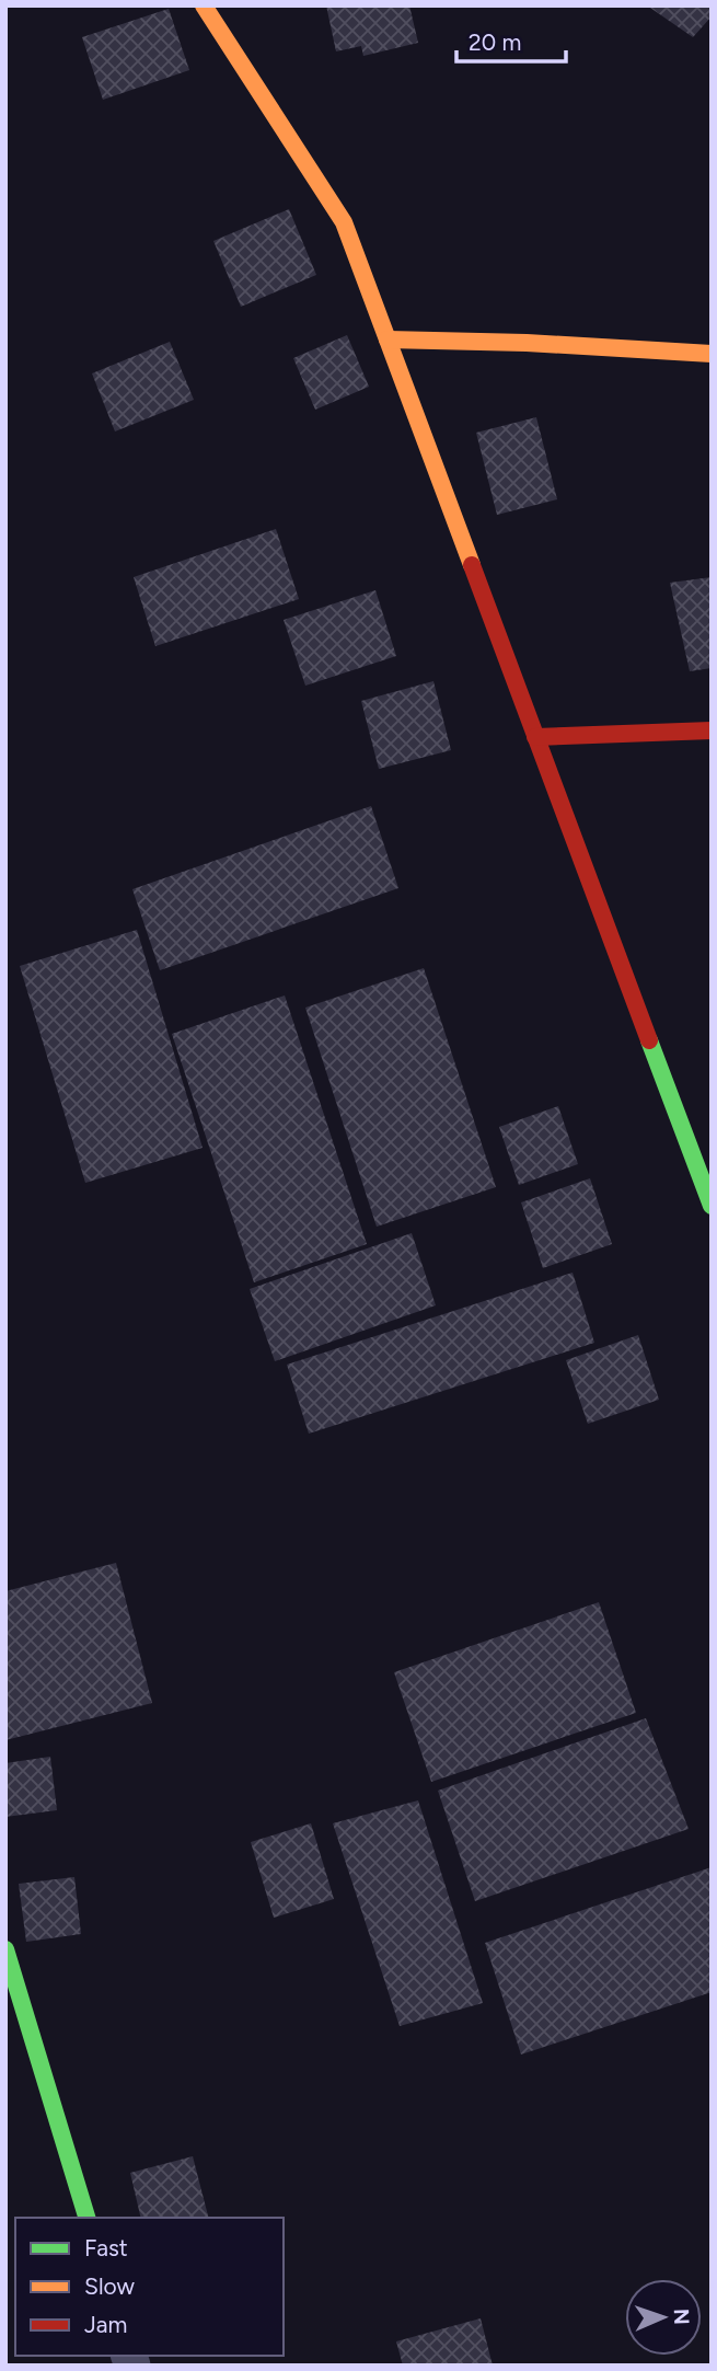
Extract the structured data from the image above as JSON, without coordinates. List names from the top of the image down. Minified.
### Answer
{"legend":["Fast","Slow","Jam"],"scale_bar":"20 m","north":"right"}
